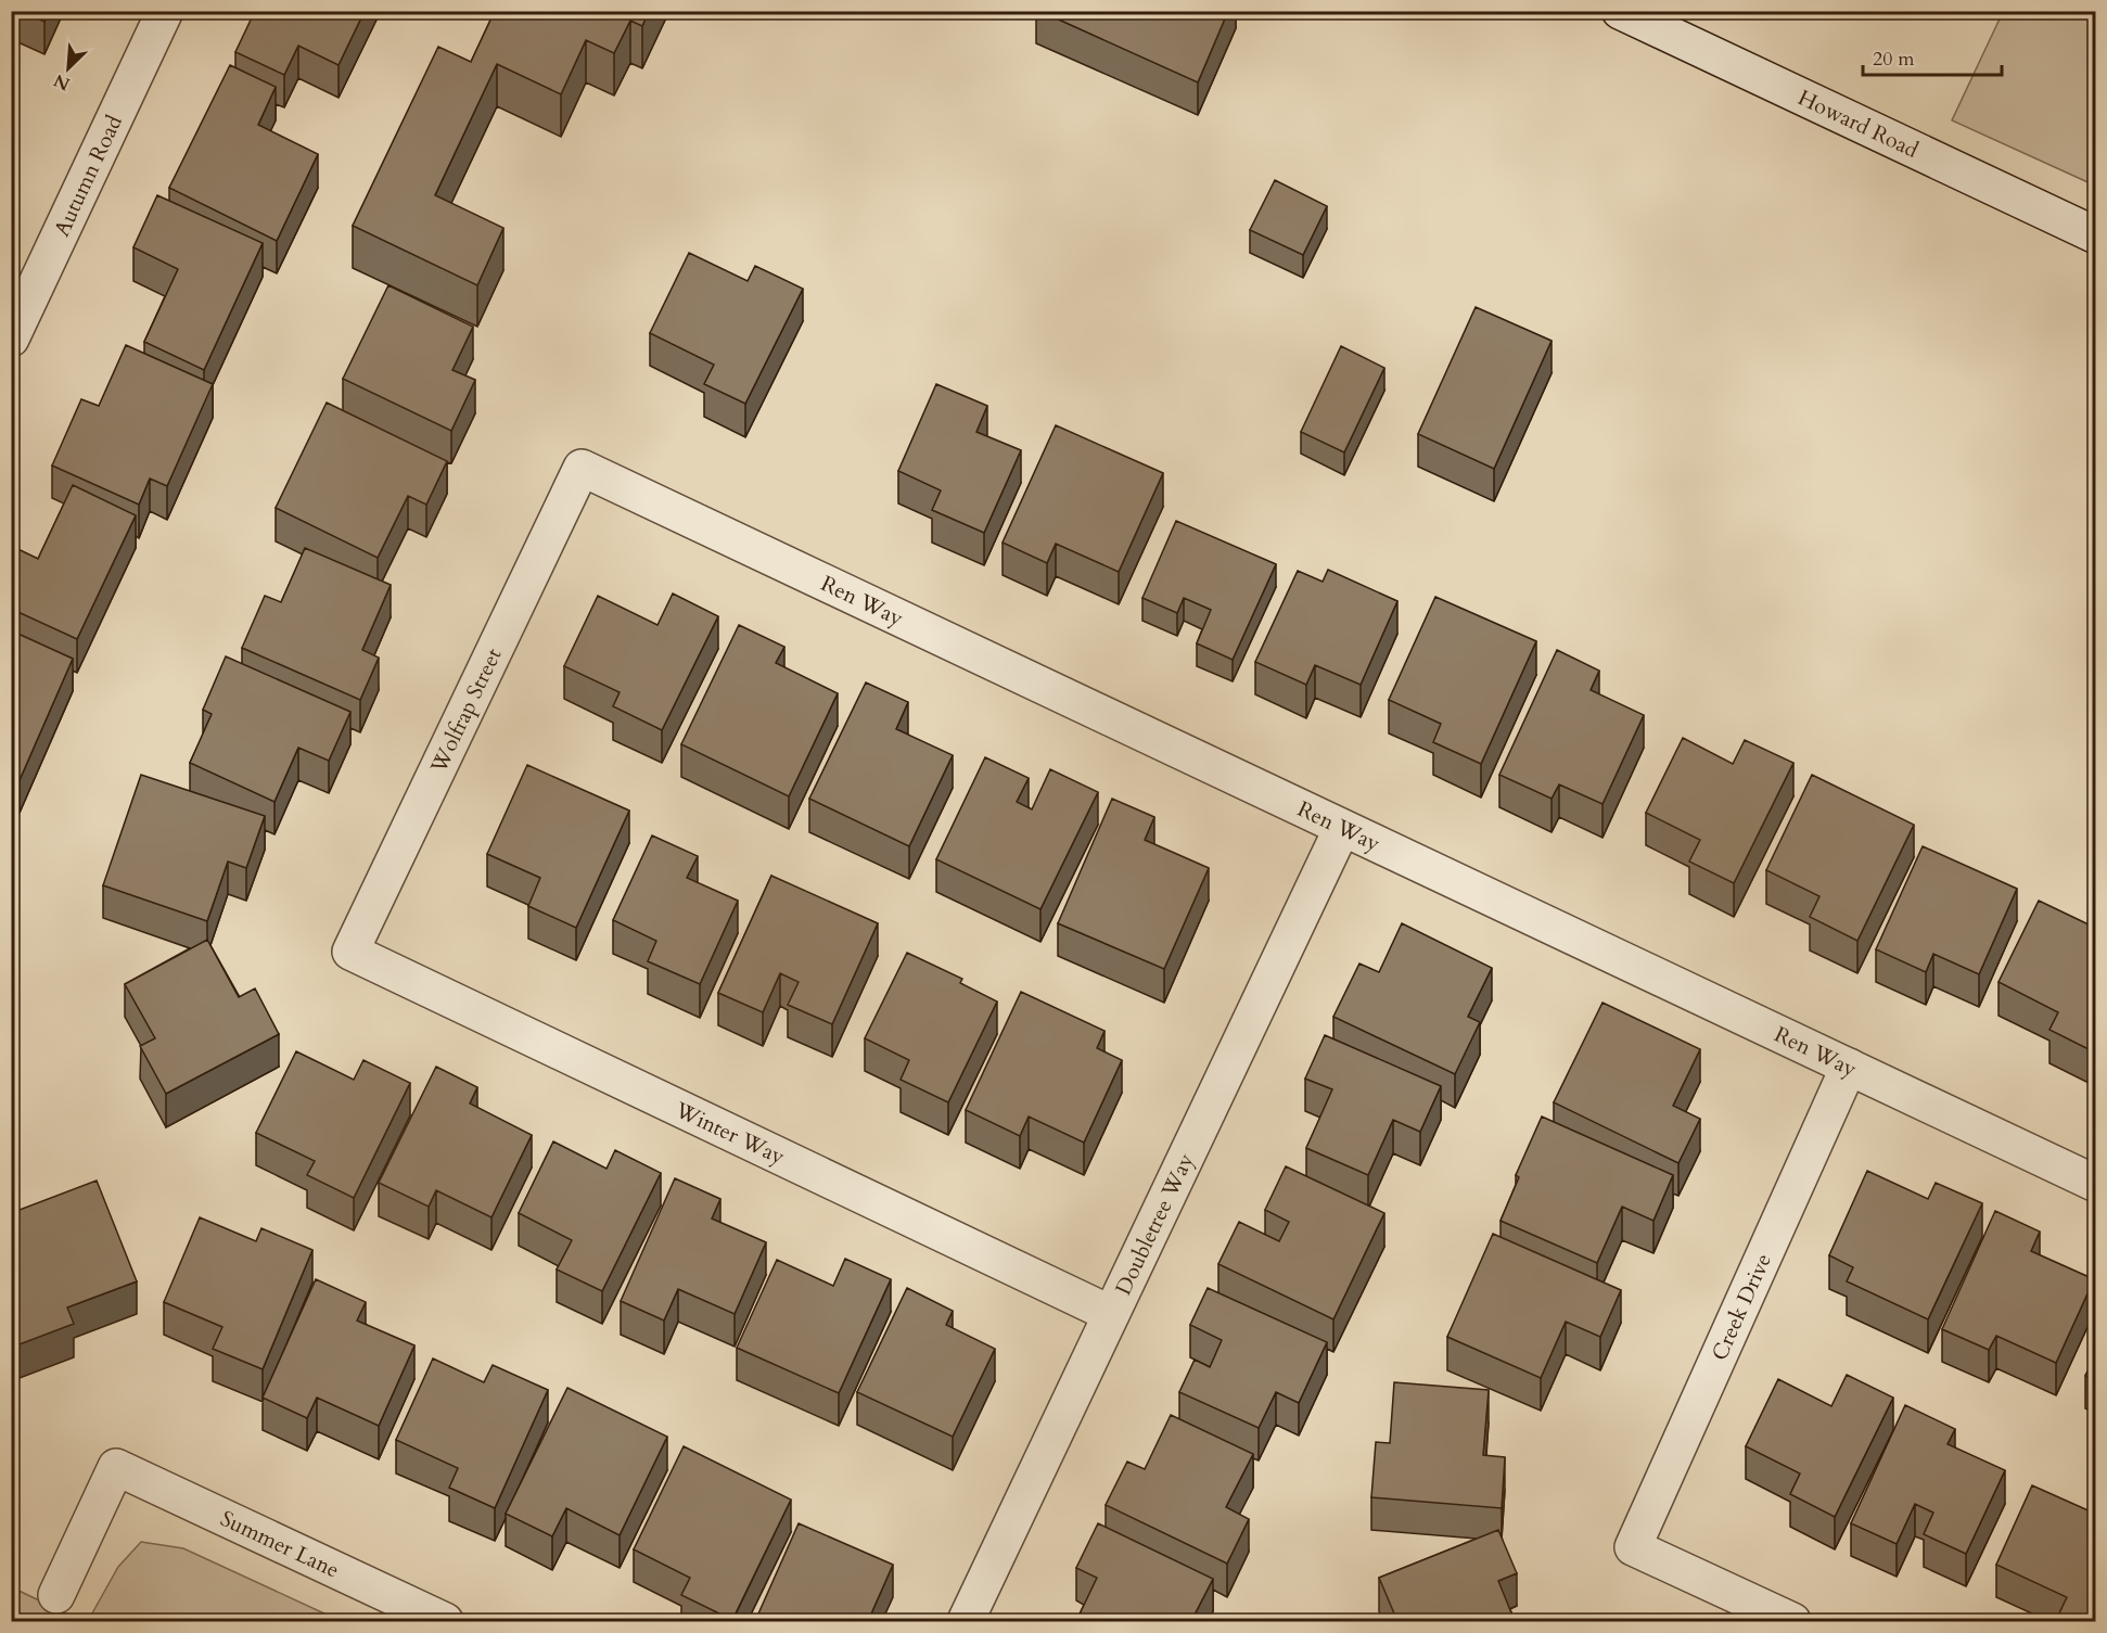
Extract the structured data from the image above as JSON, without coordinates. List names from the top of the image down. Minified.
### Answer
{"streets":{"street":["Howard Road","Autumn Road","Ren Way","Wolfrap Street","Winter Way","Doubletree Way","Creek Drive","Summer Lane"]},"crossings":[["Ren Way","Wolfrap Street"],["Ren Way","Doubletree Way"],["Ren Way","Creek Drive"],["Wolfrap Street","Winter Way"],["Winter Way","Doubletree Way"]],"scale_bar":"20 m","north":"bottom left"}
